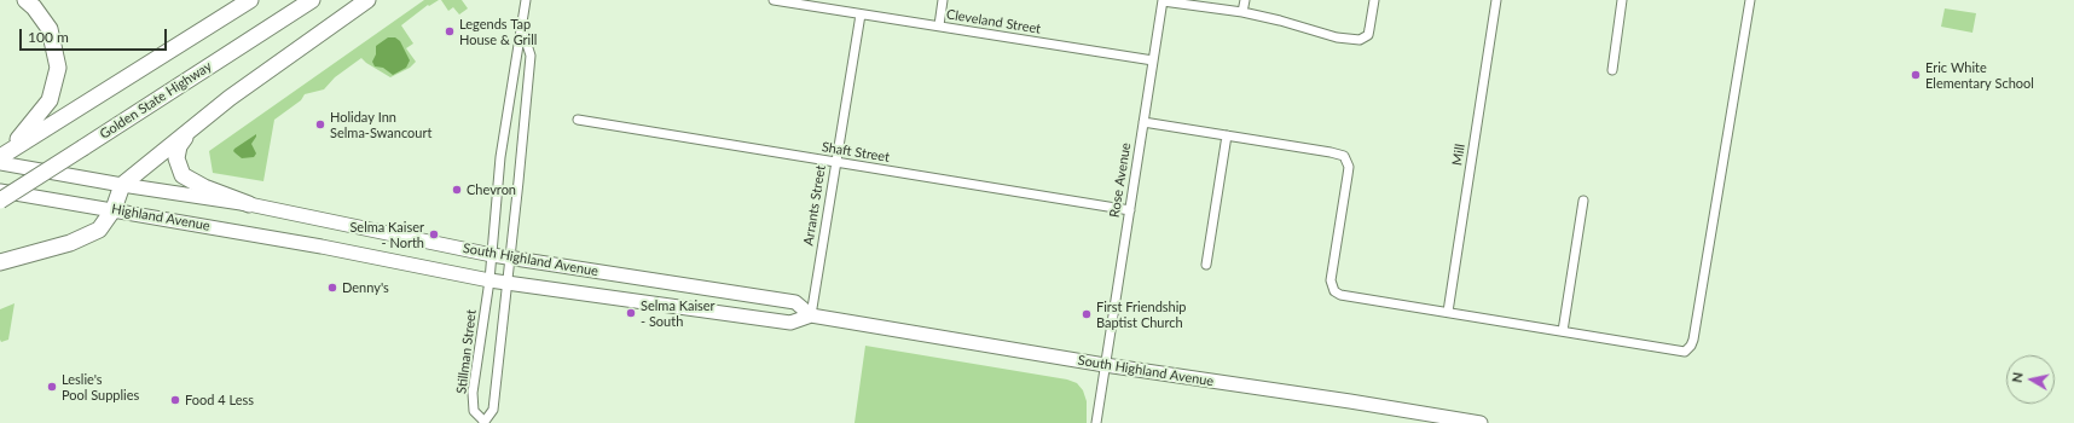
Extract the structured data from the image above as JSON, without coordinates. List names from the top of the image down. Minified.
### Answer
{"streets":{"highway":["Golden State Highway"],"main road":["Highland Avenue","South Highland Avenue"],"street":["Cleveland Street","Shaft Street","Mill","Rose Avenue","Arrants Street","Stillman Street"]},"crossings":[["Cleveland Street","Rose Avenue"],["Cleveland Street","Arrants Street"],["Shaft Street","Rose Avenue"],["Shaft Street","Arrants Street"],["Rose Avenue","South Highland Avenue"],["Arrants Street","South Highland Avenue"],["Highland Avenue","South Highland Avenue"],["South Highland Avenue","Stillman Street"]],"places":["Legends Tap House & Grill","Eric White Elementary School","Holiday Inn Selma-Swancourt","Chevron","Selma Kaiser - North","Denny's","Selma Kaiser - South","First Friendship Baptist Church","Leslie's Pool Supplies","Food 4 Less"],"scale_bar":"100 m","north":"left"}
